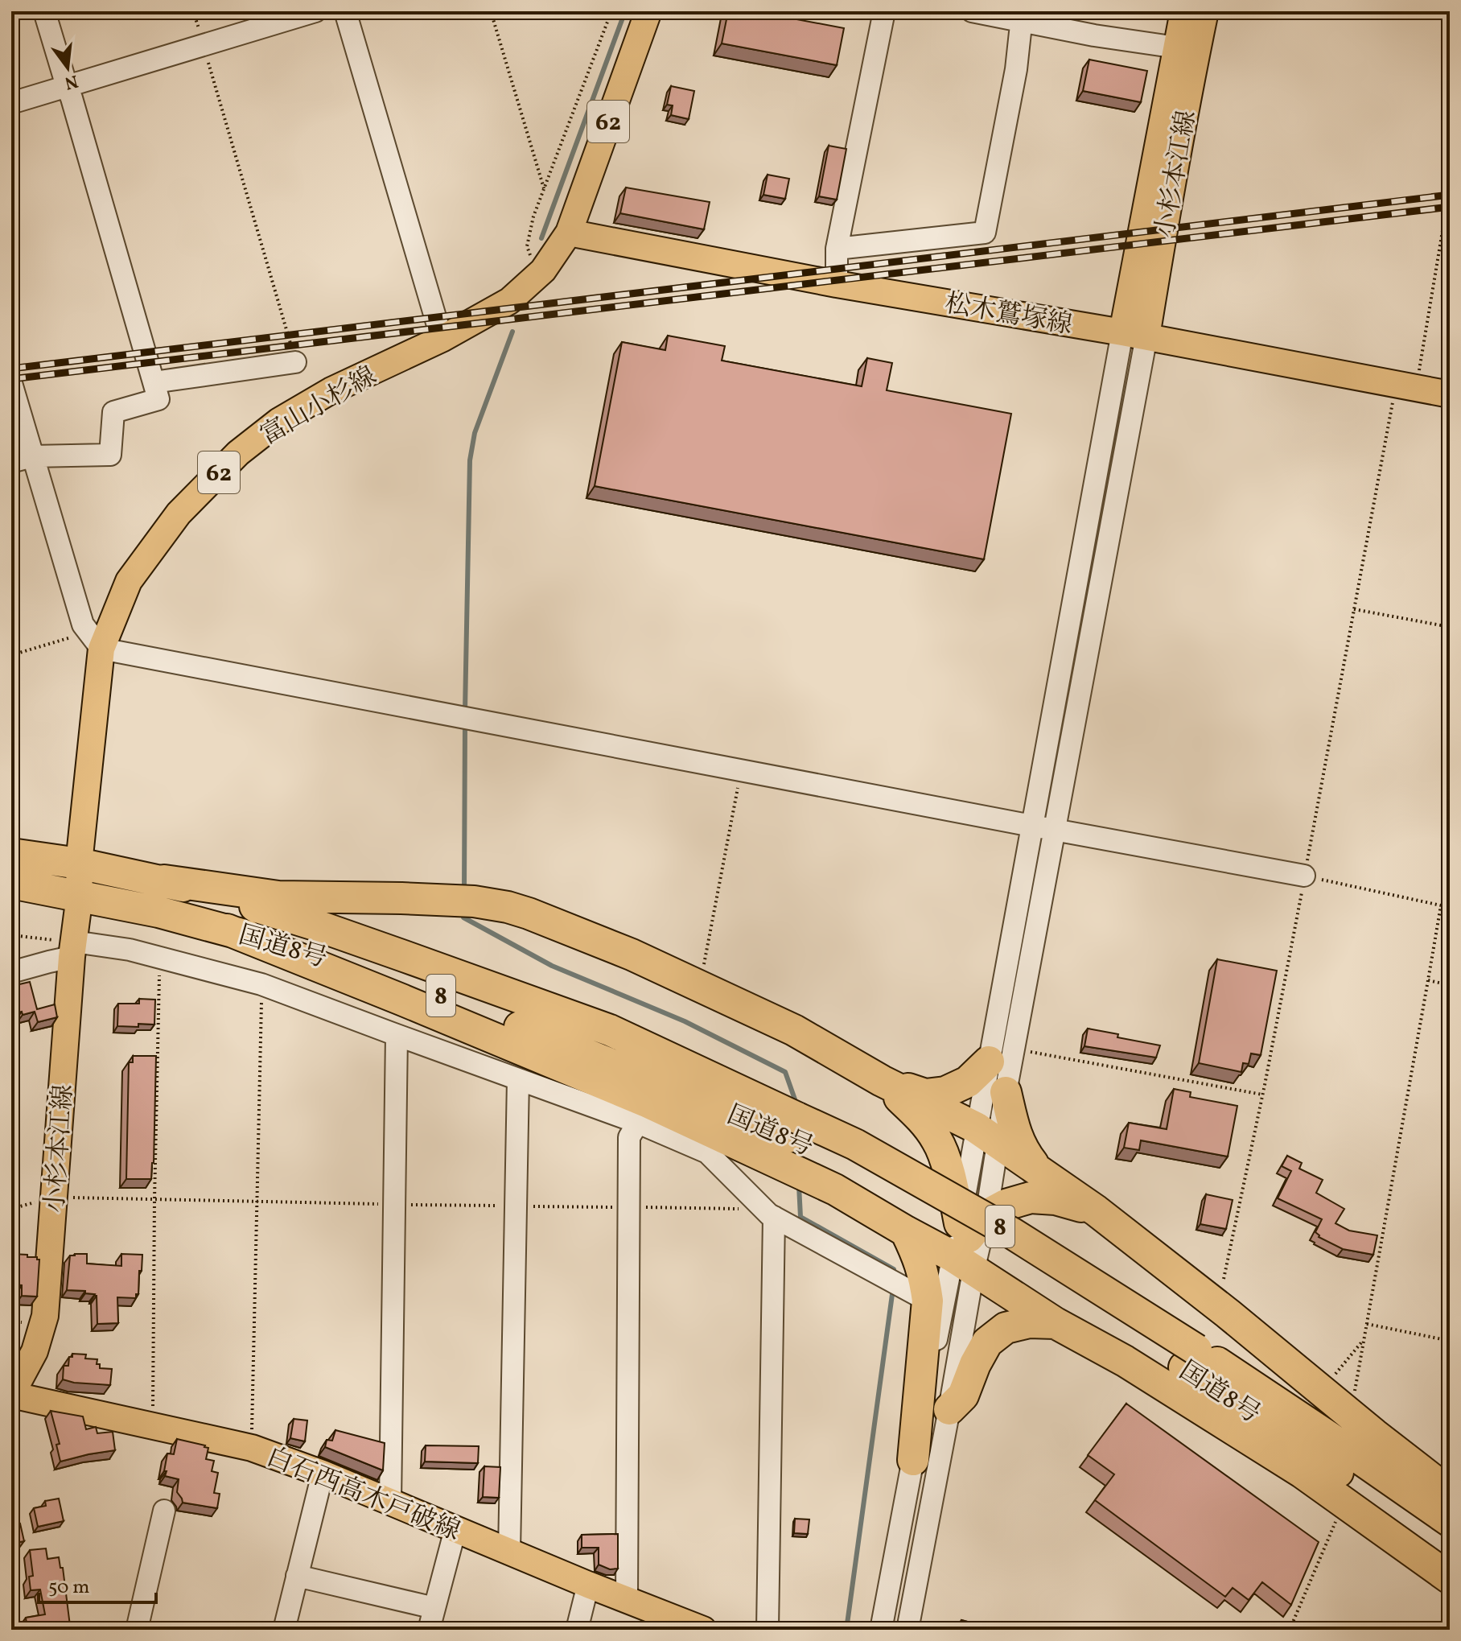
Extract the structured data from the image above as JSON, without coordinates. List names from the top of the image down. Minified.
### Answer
{"streets":{"highway":["国道8号","8"],"main road":["62","小杉本江線","松木鷲塚線","富山小杉線","白石西高木戸破線"]},"crossings":[["小杉本江線","松木鷲塚線"],["小杉本江線","富山小杉線"],["小杉本江線","国道8号"],["小杉本江線","白石西高木戸破線"],["松木鷲塚線","富山小杉線"],["富山小杉線","国道8号"]],"scale_bar":"50 m","north":"bottom"}
